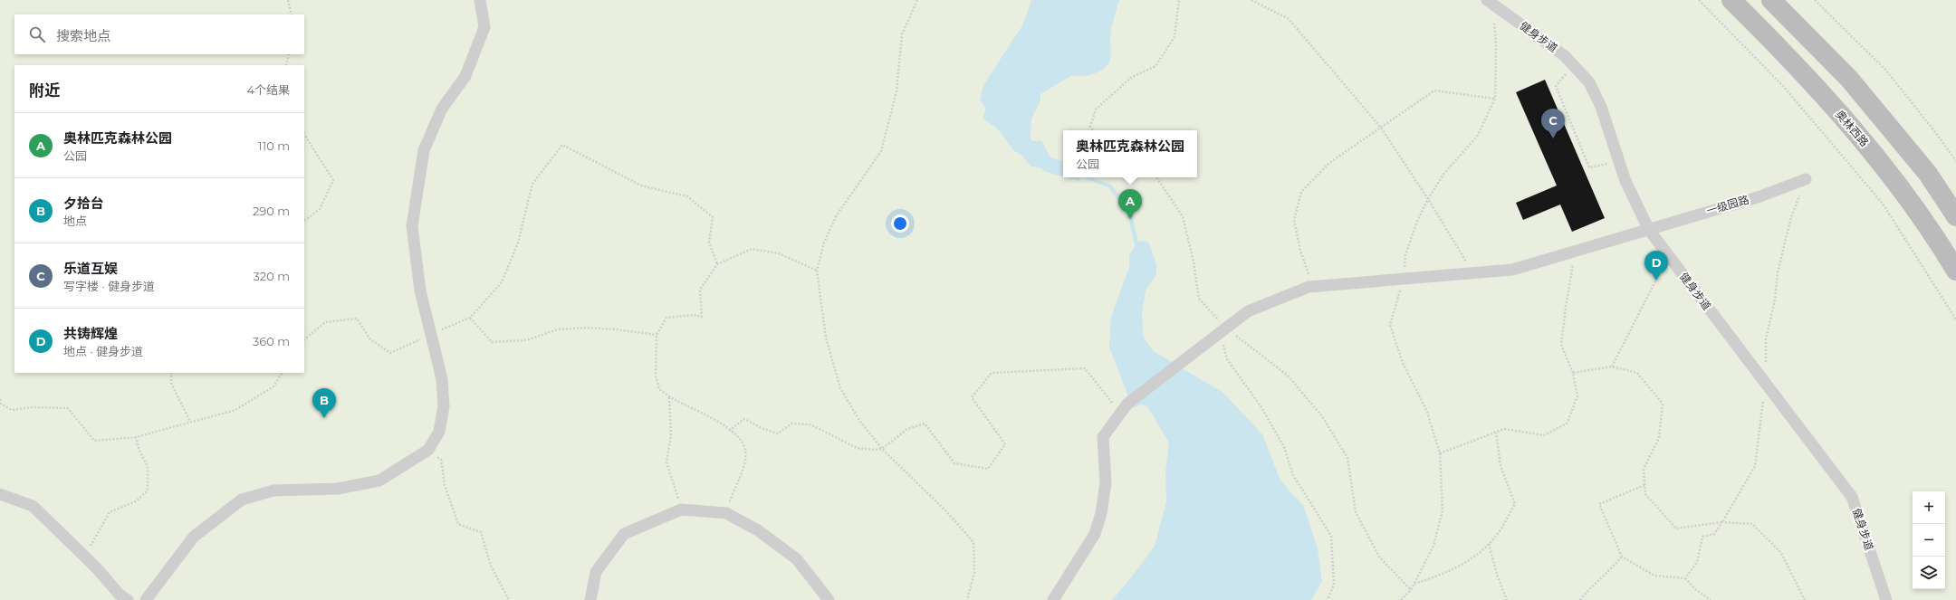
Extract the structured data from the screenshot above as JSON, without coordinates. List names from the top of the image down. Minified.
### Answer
{"streets":{"main road":["奥林西路"],"street":["健身步道","一级园路"]},"crossings":[["健身步道","一级园路"]],"page":{"search":"搜索地点","heading":["附近","4个结果"],"pins":["C","A","D","B"],"list":[{"mark":"A","name":"奥林匹克森林公园","note":"公园","value":"110 m"},{"mark":"B","name":"夕拾台","note":"地点","value":"290 m"},{"mark":"C","name":"乐道互娱","note":"写字楼 · 健身步道","value":"320 m"},{"mark":"D","name":"共铸辉煌","note":"地点 · 健身步道","value":"360 m"}],"popup":["奥林匹克森林公园","公园"],"map_buttons":["+","−"]}}
